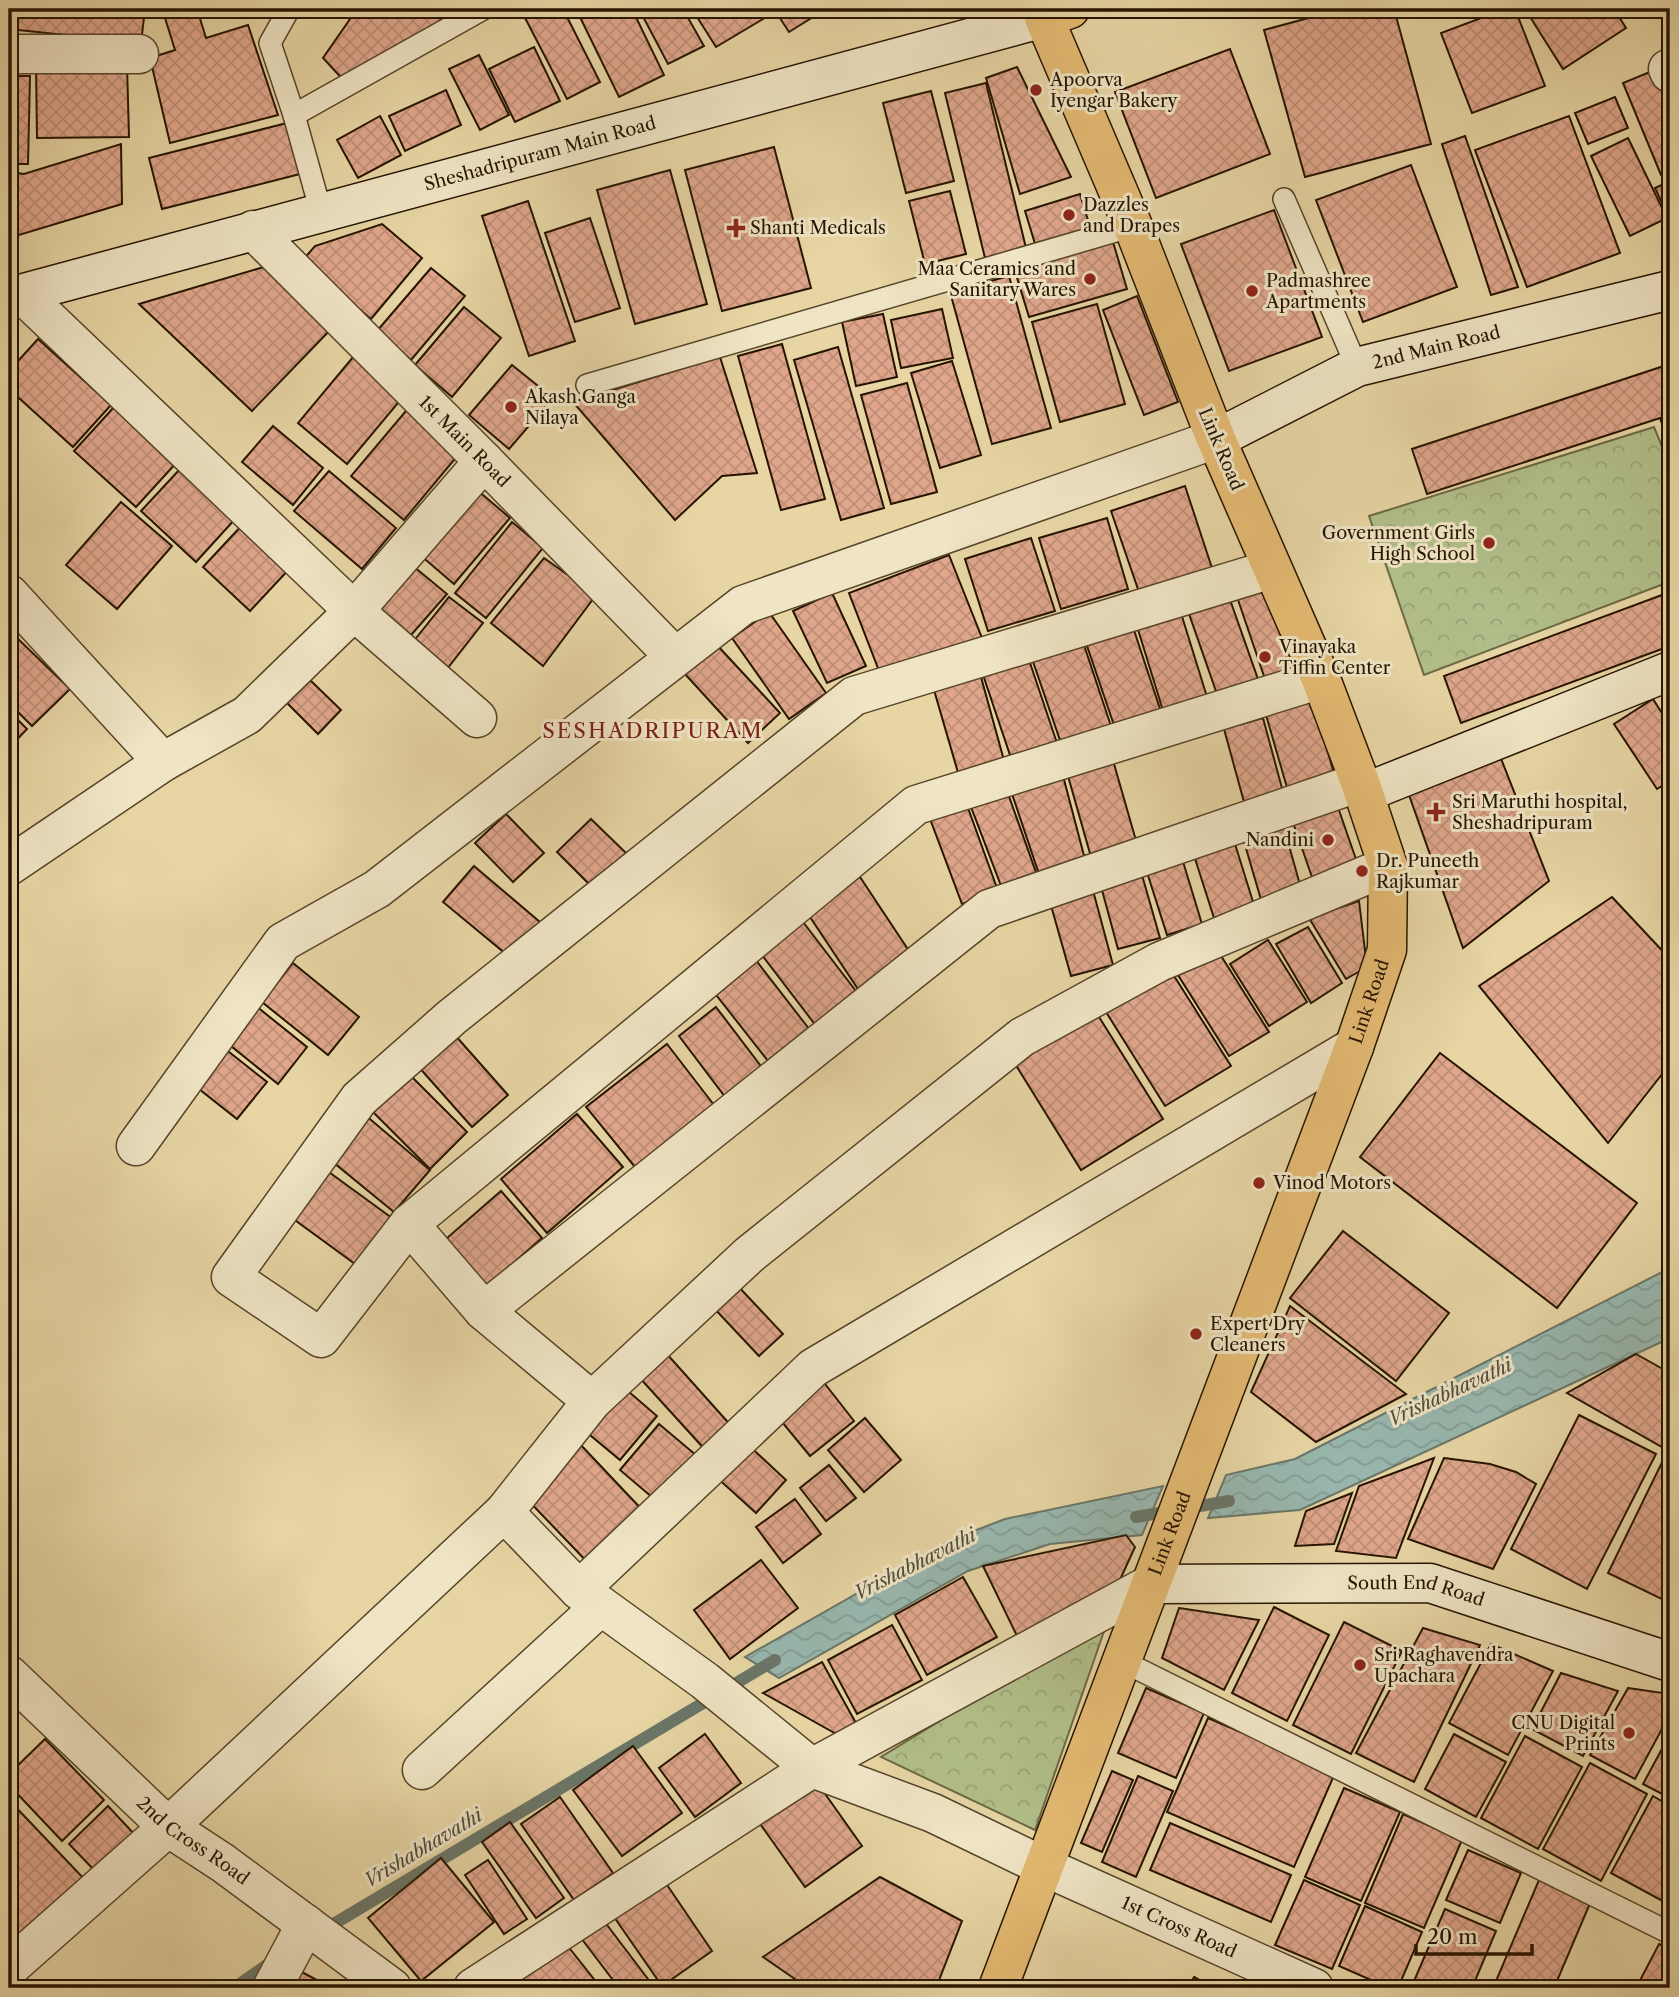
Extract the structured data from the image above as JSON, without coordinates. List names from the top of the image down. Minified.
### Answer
{"streets":{"main road":["Link Road"],"street":["Sheshadripuram Main Road","2nd Main Road","1st Main Road","South End Road","2nd Cross Road","1st Cross Road"]},"crossings":[["Sheshadripuram Main Road","1st Main Road"],["Sheshadripuram Main Road","Link Road"],["2nd Main Road","1st Main Road"],["2nd Main Road","Link Road"],["Link Road","South End Road"],["Link Road","1st Cross Road"]],"districts":["SESHADRIPURAM"],"water":["Vrishabhavathi"],"places":{"other":["Apoorva Iyengar Bakery","Dazzles and Drapes","Maa Ceramics and Sanitary Wares","Padmashree Apartments","Akash Ganga Nilaya","Government Girls High School","Vinayaka Tiffin Center","Nandini","Dr. Puneeth Rajkumar","Vinod Motors","Expert Dry Cleaners","Sri Raghavendra Upachara","CNU Digital Prints"],"health":["Shanti Medicals","Sri Maruthi hospital, Sheshadripuram"]},"scale_bar":"20 m"}
